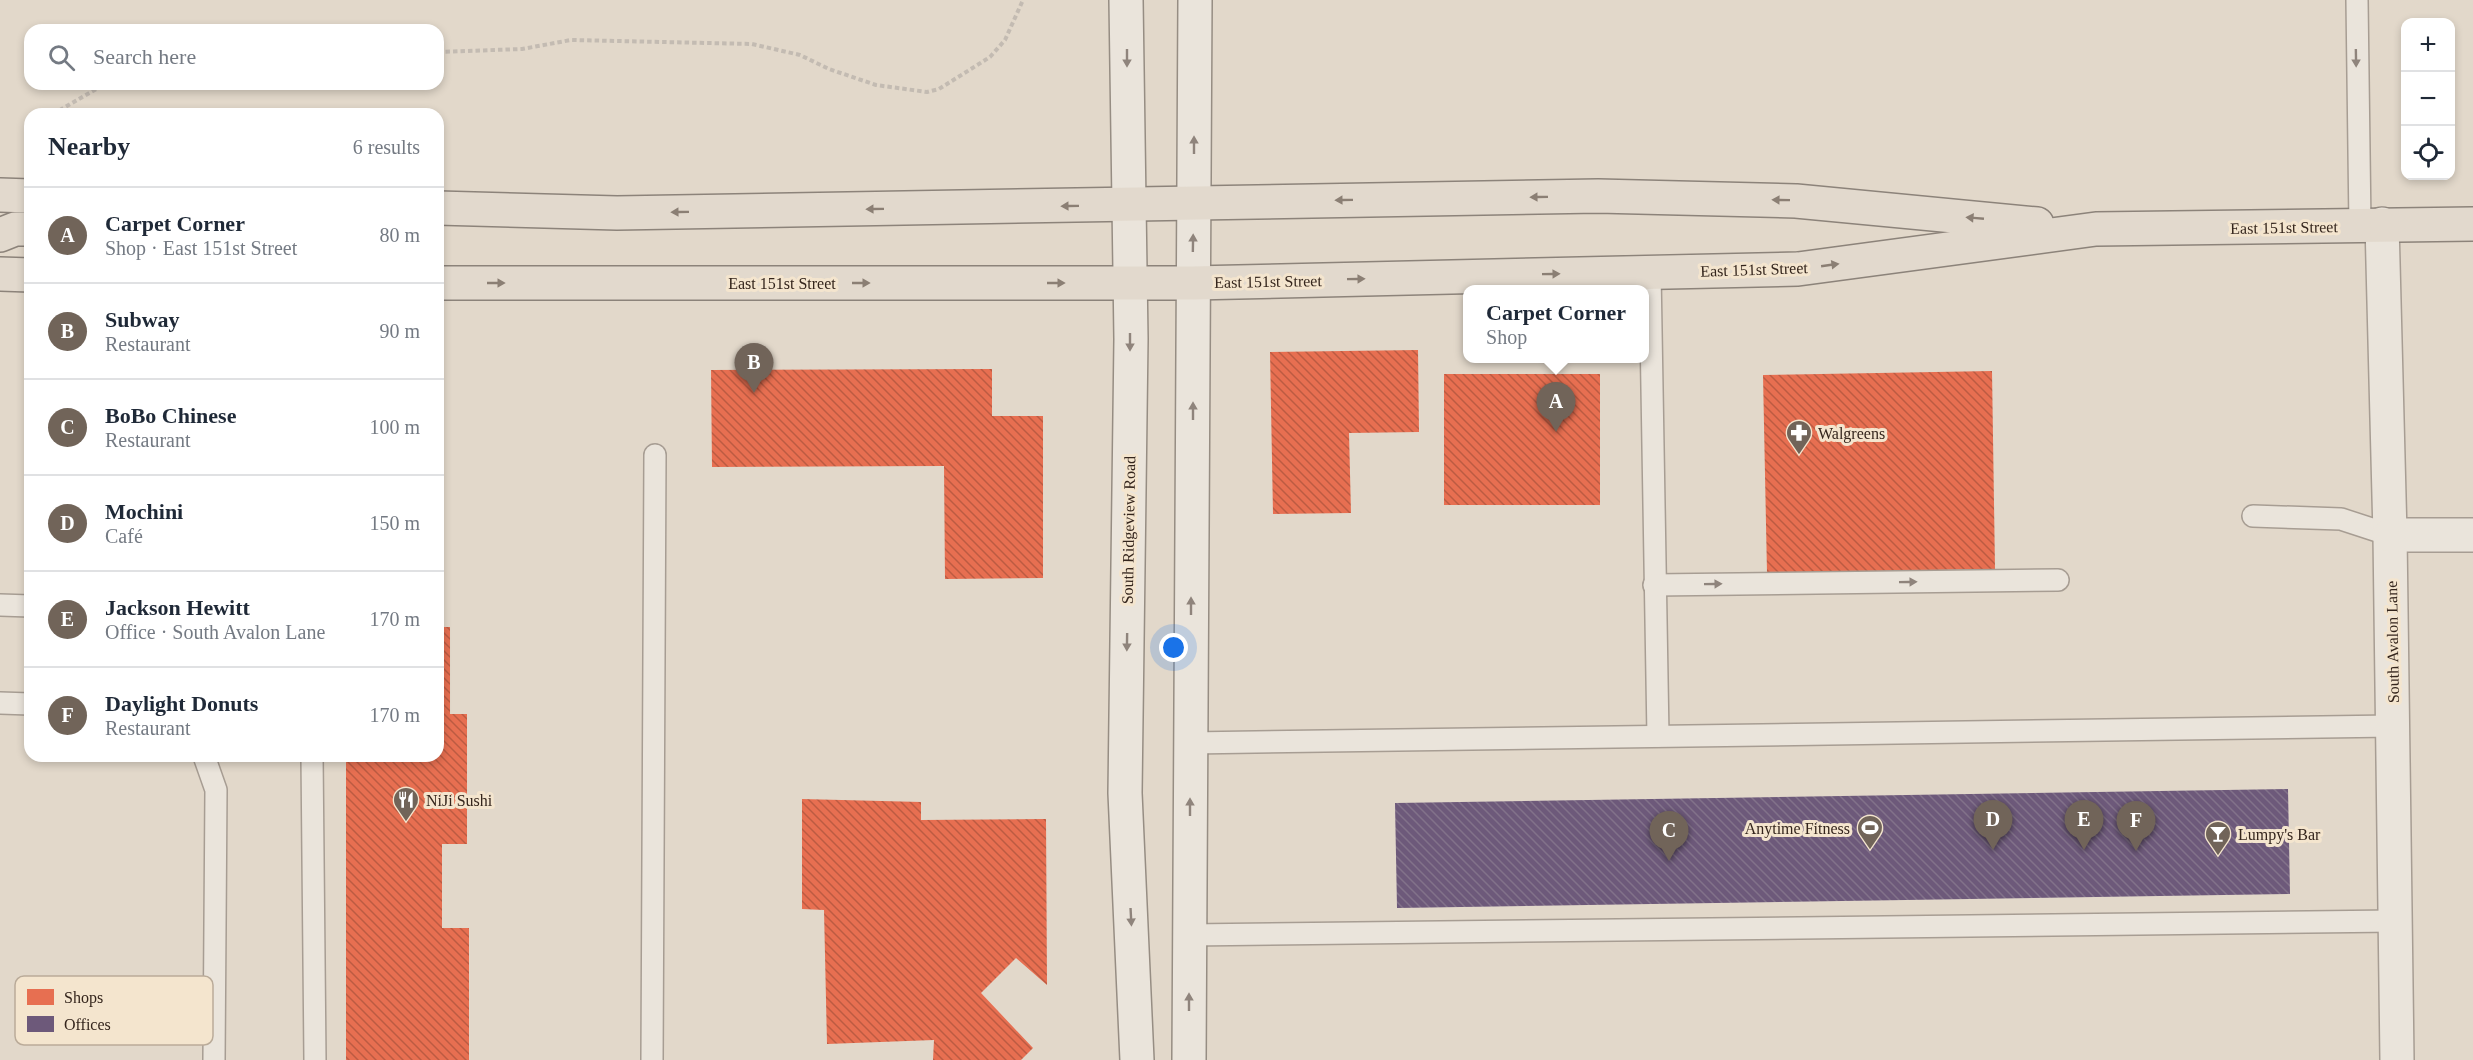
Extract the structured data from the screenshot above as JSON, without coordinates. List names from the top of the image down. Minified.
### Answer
{"streets":{"main road":["East 151st Street","South Ridgeview Road","South Avalon Lane"]},"crossings":[["East 151st Street","South Ridgeview Road"],["East 151st Street","South Avalon Lane"]],"places":{"pharmacy":["Walgreens"],"restaurant":["NiJi Sushi"],"sports":["Anytime Fitness"],"bar":["Lumpy's Bar"]},"legend":["Shops","Offices"],"page":{"map_buttons":["+","−"],"search":"Search here","heading":["Nearby","6 results"],"list":[{"mark":"A","name":"Carpet Corner","note":"Shop · East 151st Street","value":"80 m"},{"mark":"B","name":"Subway","note":"Restaurant","value":"90 m"},{"mark":"C","name":"BoBo Chinese","note":"Restaurant","value":"100 m"},{"mark":"D","name":"Mochini","note":"Café","value":"150 m"},{"mark":"E","name":"Jackson Hewitt","note":"Office · South Avalon Lane","value":"170 m"},{"mark":"F","name":"Daylight Donuts","note":"Restaurant","value":"170 m"}],"popup":["Carpet Corner","Shop"],"pins":["B","A","D","E","F","C"]}}
